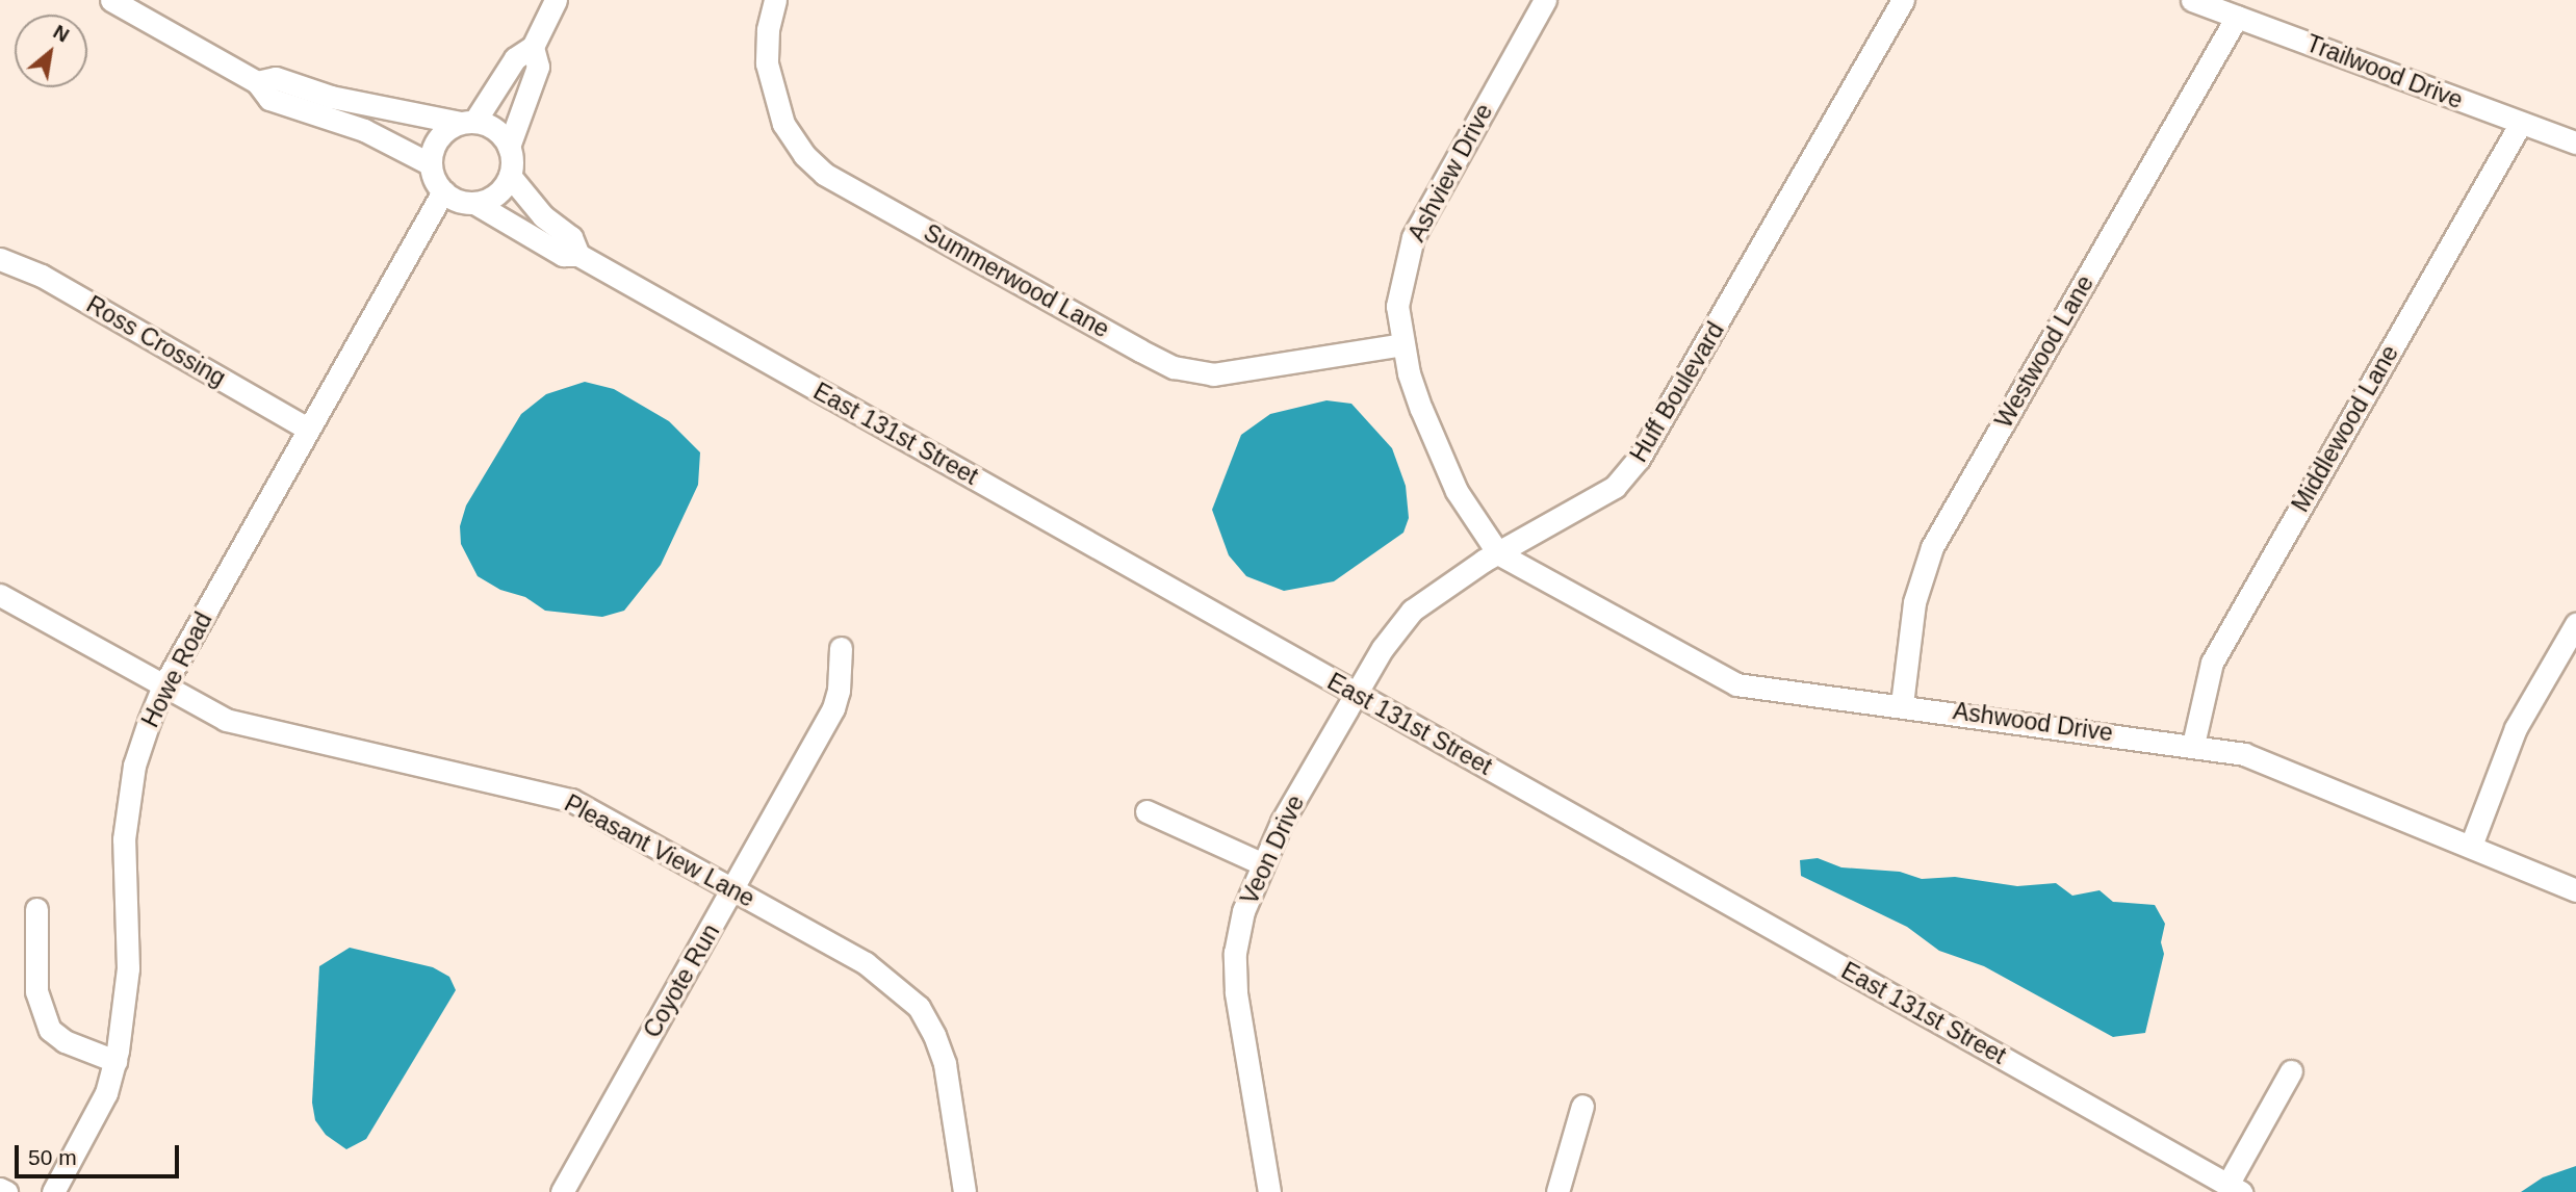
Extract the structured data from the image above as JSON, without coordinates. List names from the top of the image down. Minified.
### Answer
{"streets":{"street":["Trailwood Drive","Ashview Drive","Summerwood Lane","Ross Crossing","Westwood Lane","Huff Boulevard","Middlewood Lane","East 131st Street","Howe Road","Ashwood Drive","Veon Drive","Pleasant View Lane","Coyote Run"]},"crossings":[["Trailwood Drive","Westwood Lane"],["Trailwood Drive","Middlewood Lane"],["Ashview Drive","Summerwood Lane"],["Ashview Drive","Huff Boulevard"],["Ashview Drive","Ashwood Drive"],["Ross Crossing","Howe Road"],["Westwood Lane","Ashwood Drive"],["Huff Boulevard","East 131st Street"],["Huff Boulevard","Ashwood Drive"],["Huff Boulevard","Veon Drive"],["Middlewood Lane","Ashwood Drive"],["East 131st Street","Howe Road"],["East 131st Street","Veon Drive"],["Howe Road","Pleasant View Lane"],["Pleasant View Lane","Coyote Run"]],"scale_bar":"50 m","north":"top right"}
